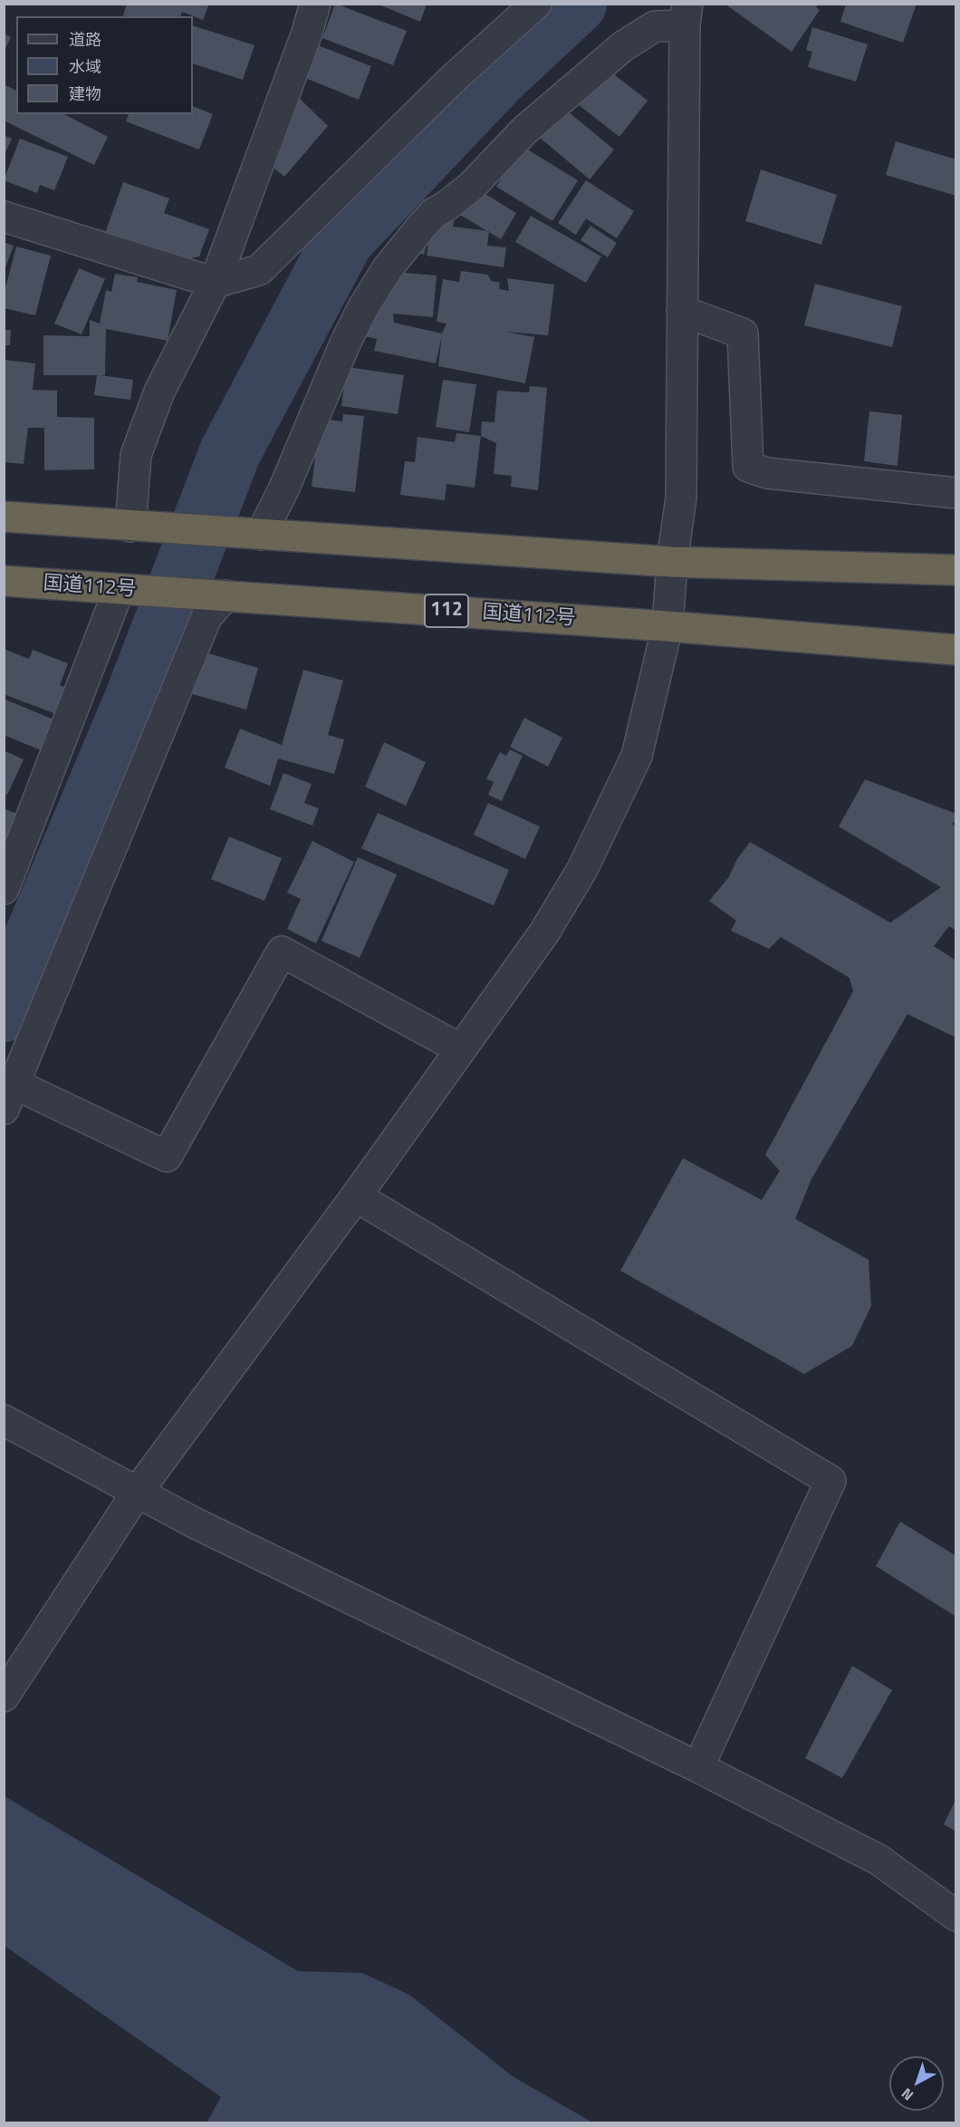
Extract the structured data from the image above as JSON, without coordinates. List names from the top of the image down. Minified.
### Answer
{"streets":{"highway":["国道112号","112"]},"legend":["道路","水域","建物"],"north":"bottom left"}
